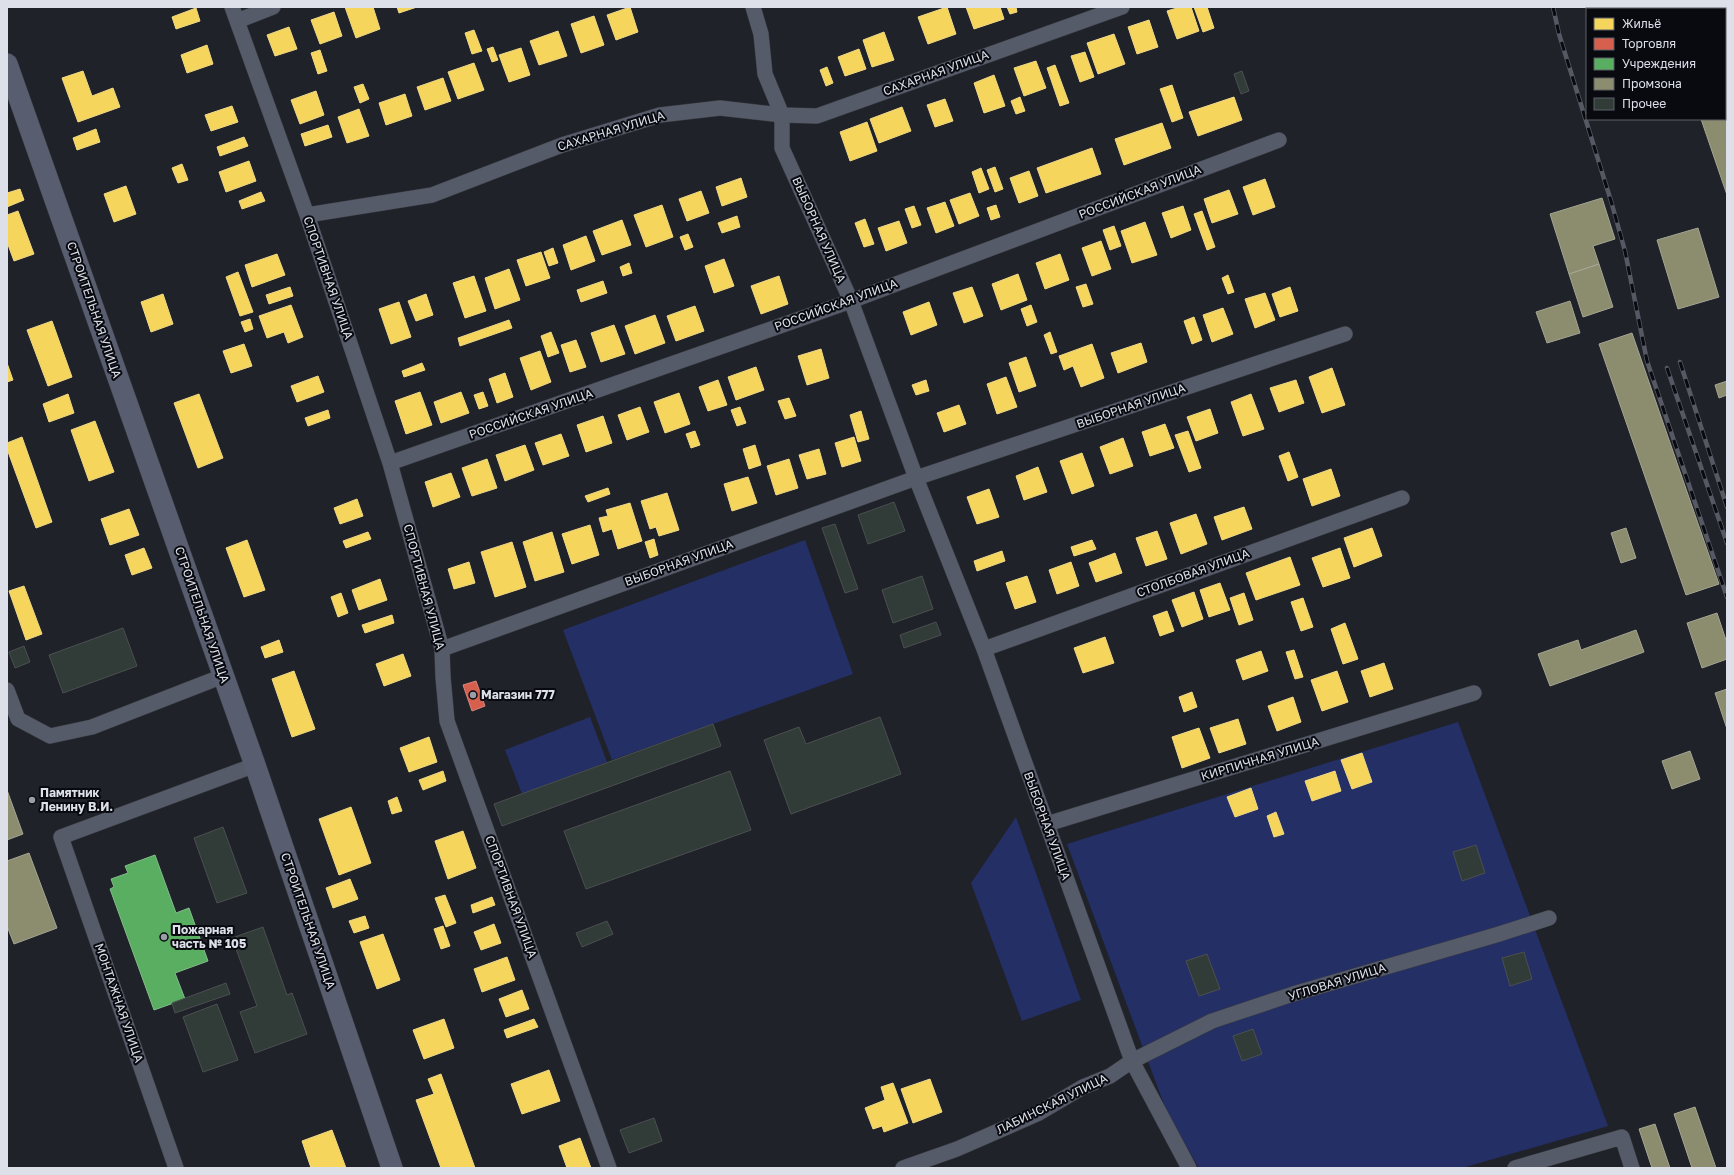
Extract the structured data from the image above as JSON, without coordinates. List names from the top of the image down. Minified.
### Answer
{"streets":{"street":["САХАРНАЯ УЛИЦА","РОССИЙСКАЯ УЛИЦА","ВЫБОРНАЯ УЛИЦА","СПОРТИВНАЯ УЛИЦА","СТРОИТЕЛЬНАЯ УЛИЦА","СТОЛБОВАЯ УЛИЦА","КИРПИЧНАЯ УЛИЦА","УГЛОВАЯ УЛИЦА","МОНТАЖНАЯ УЛИЦА","ЛАБИНСКАЯ УЛИЦА"]},"crossings":[["САХАРНАЯ УЛИЦА","ВЫБОРНАЯ УЛИЦА"],["САХАРНАЯ УЛИЦА","СПОРТИВНАЯ УЛИЦА"],["РОССИЙСКАЯ УЛИЦА","ВЫБОРНАЯ УЛИЦА"],["РОССИЙСКАЯ УЛИЦА","СПОРТИВНАЯ УЛИЦА"],["ВЫБОРНАЯ УЛИЦА","СПОРТИВНАЯ УЛИЦА"],["ВЫБОРНАЯ УЛИЦА","СТОЛБОВАЯ УЛИЦА"],["ВЫБОРНАЯ УЛИЦА","КИРПИЧНАЯ УЛИЦА"],["ВЫБОРНАЯ УЛИЦА","УГЛОВАЯ УЛИЦА"],["ВЫБОРНАЯ УЛИЦА","ЛАБИНСКАЯ УЛИЦА"],["СТРОИТЕЛЬНАЯ УЛИЦА","МОНТАЖНАЯ УЛИЦА"],["УГЛОВАЯ УЛИЦА","ЛАБИНСКАЯ УЛИЦА"]],"places":["Магазин 777","Памятник Ленину В.И.","Пожарная часть № 105"],"legend":["Жильё","Торговля","Учреждения","Промзона","Прочее"]}
